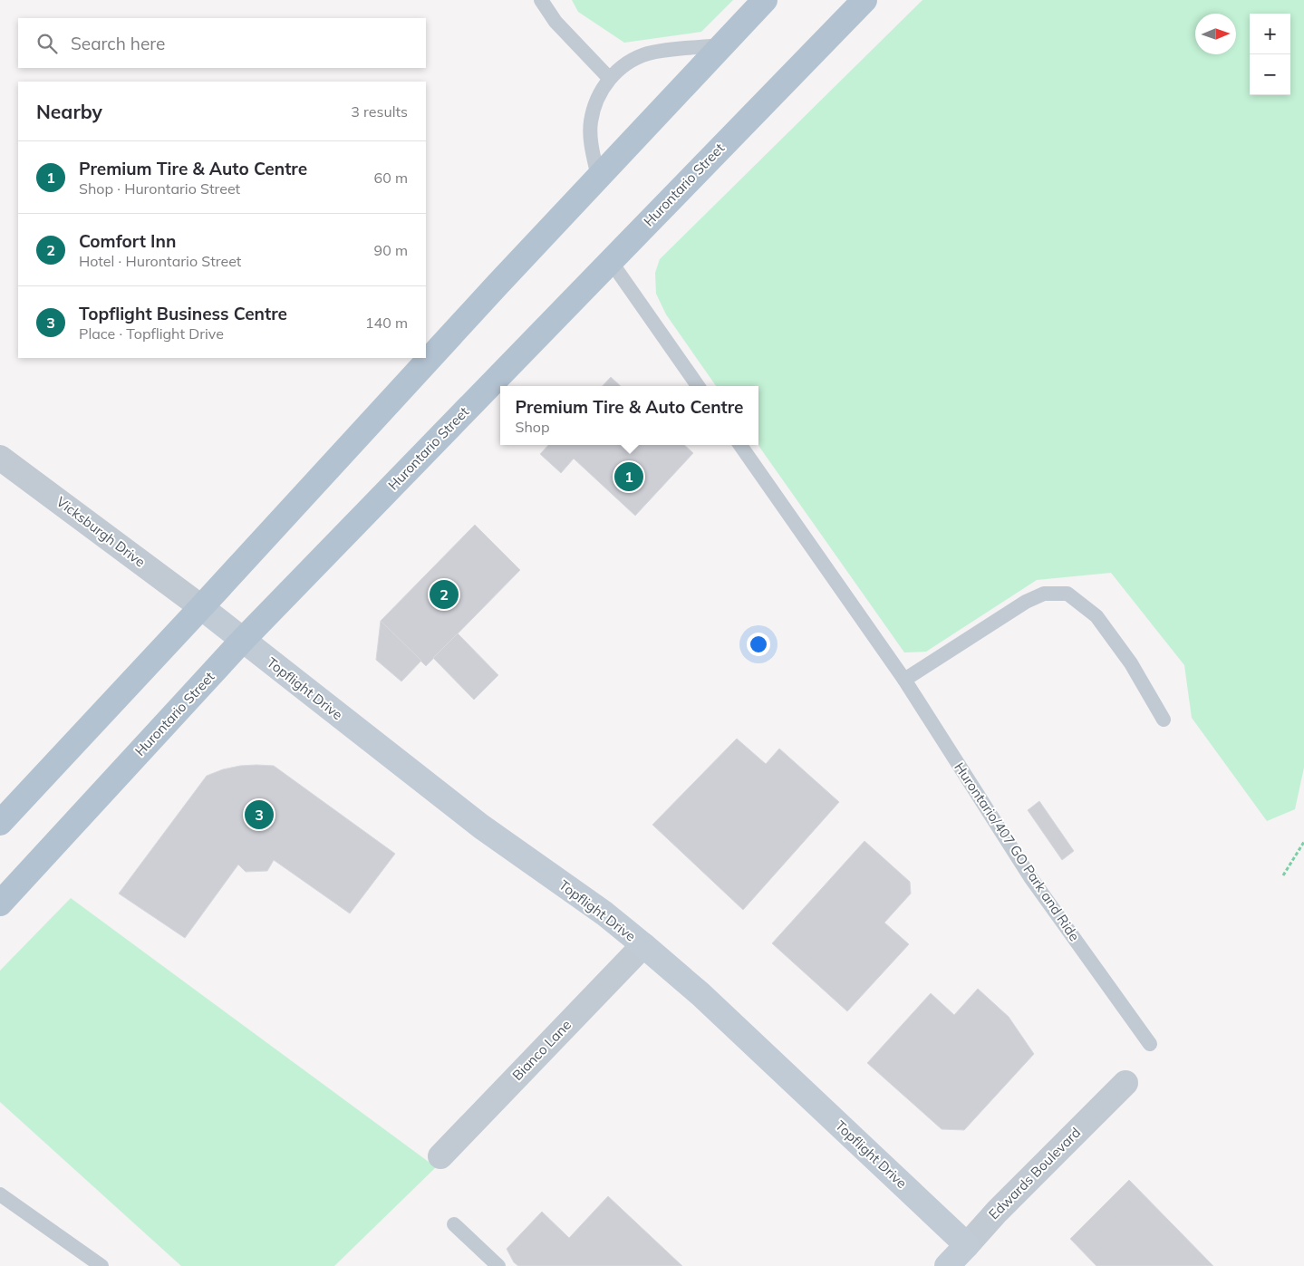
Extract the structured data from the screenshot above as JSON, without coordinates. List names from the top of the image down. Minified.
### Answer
{"streets":{"main road":["Hurontario Street"],"street":["Vicksburgh Drive","Topflight Drive","Bianco Lane","Edwards Boulevard"],"lane":["Hurontario/407 GO Park and Ride"]},"crossings":[["Hurontario Street","Topflight Drive"],["Vicksburgh Drive","Topflight Drive"],["Topflight Drive","Bianco Lane"],["Topflight Drive","Edwards Boulevard"]],"north":"right","page":{"map_buttons":["+","−"],"search":"Search here","heading":["Nearby","3 results"],"list":[{"mark":"1","name":"Premium Tire & Auto Centre","note":"Shop · Hurontario Street","value":"60 m"},{"mark":"2","name":"Comfort Inn","note":"Hotel · Hurontario Street","value":"90 m"},{"mark":"3","name":"Topflight Business Centre","note":"Place · Topflight Drive","value":"140 m"}],"popup":["Premium Tire & Auto Centre","Shop"],"pins":["1","2","3"]}}
